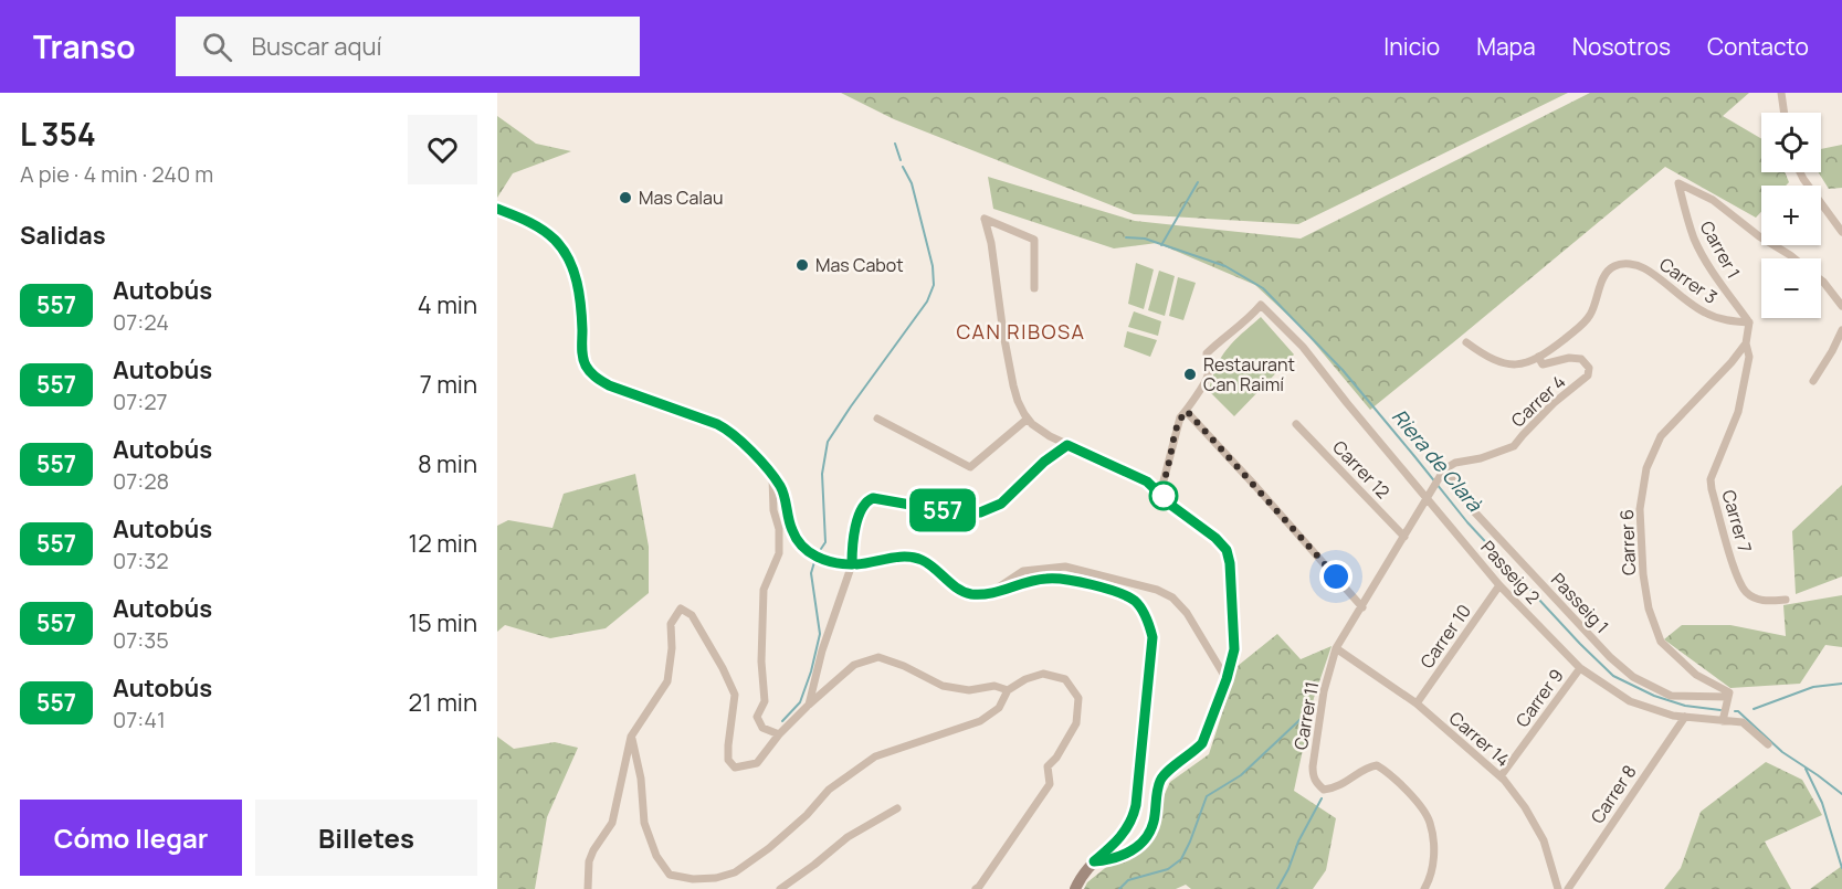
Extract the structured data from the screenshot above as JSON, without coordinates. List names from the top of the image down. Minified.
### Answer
{"streets":{"street":["Carrer 1","Carrer 3","Carrer 4","Carrer 12","Carrer 7","Carrer 6","Passeig 2","Passeig 1","Carrer 10","Carrer 9","Carrer 11","Carrer 14","Carrer 8"]},"crossings":[["Carrer 1","Carrer 3"],["Carrer 3","Carrer 4"],["Carrer 4","Passeig 1"],["Carrer 4","Carrer 11"],["Carrer 12","Carrer 11"],["Carrer 7","Carrer 6"],["Carrer 6","Passeig 1"],["Passeig 2","Carrer 10"],["Passeig 2","Carrer 9"],["Passeig 2","Carrer 11"],["Passeig 2","Carrer 8"],["Passeig 1","Carrer 11"],["Carrer 10","Carrer 14"],["Carrer 9","Carrer 14"],["Carrer 11","Carrer 14"]],"districts":["CAN RIBOSA"],"water":["Riera de Clarà"],"places":["Mas Calau","Mas Cabot","Restaurant Can Raimí"],"lines":["bus line 557"],"page":{"header":"Transo","search":"Buscar aquí","nav":["Inicio","Mapa","Nosotros","Contacto"],"heading":[["L 354","A pie · 4 min · 240 m"],"Salidas"],"on_map":"557","map_buttons":["+","−"],"list":[{"mark":"557","name":"Autobús","note":"07:24","value":"4 min"},{"mark":"557","name":"Autobús","note":"07:27","value":"7 min"},{"mark":"557","name":"Autobús","note":"07:28","value":"8 min"},{"mark":"557","name":"Autobús","note":"07:32","value":"12 min"},{"mark":"557","name":"Autobús","note":"07:35","value":"15 min"},{"mark":"557","name":"Autobús","note":"07:41","value":"21 min"}],"buttons":["Cómo llegar","Billetes"]}}
